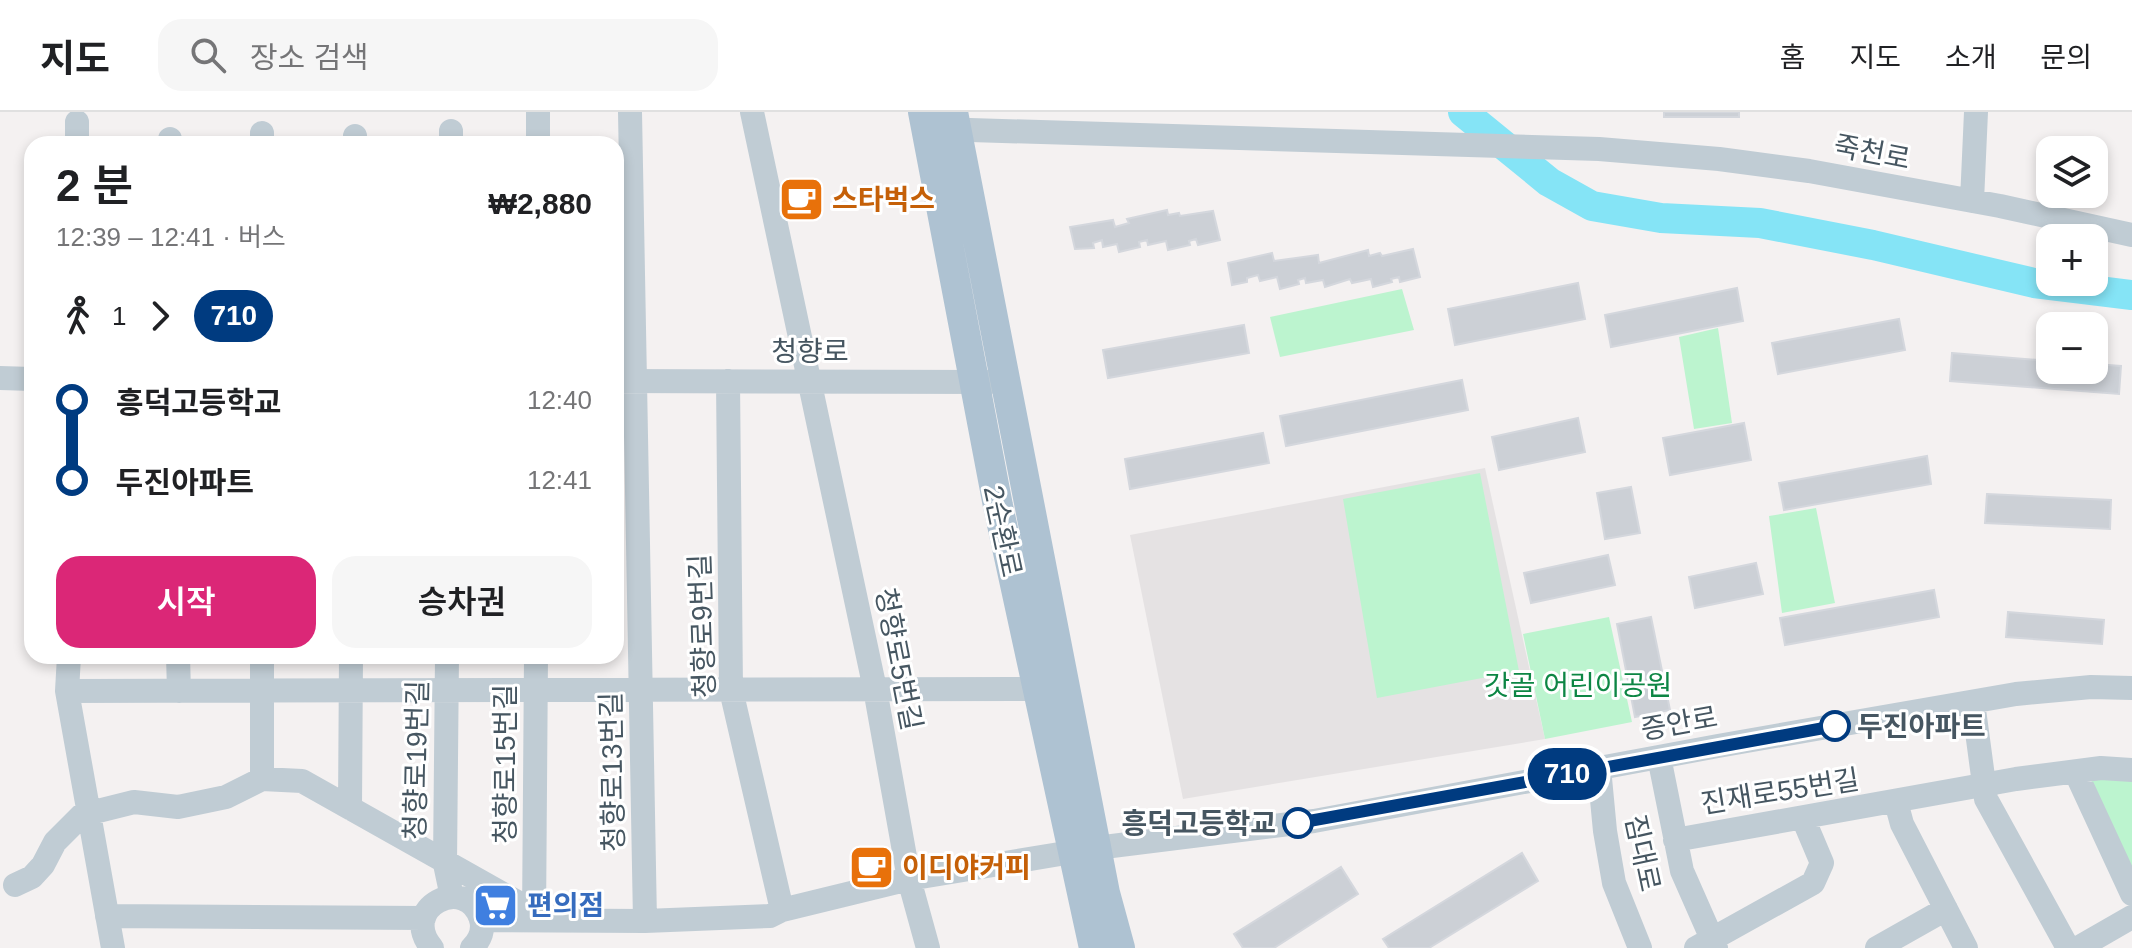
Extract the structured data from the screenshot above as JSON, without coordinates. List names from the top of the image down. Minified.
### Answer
{"streets":{"main road":["2순환로"],"street":["죽천로","청향로","청향로9번길","청향로5번길","증안로","청향로19번길","청향로15번길","청향로13번길","진재로55번길","짐대로"]},"crossings":[["죽천로","2순환로"],["청향로","2순환로"],["청향로","청향로9번길"],["청향로","청향로5번길"],["청향로","청향로13번길"],["2순환로","증안로"],["청향로9번길","증안로"],["청향로5번길","증안로"],["증안로","청향로15번길"],["증안로","청향로13번길"],["증안로","짐대로"]],"parks":["갓골 어린이공원"],"places":{"cafe":["스타벅스","이디야커피"],"other":["두진아파트","흥덕고등학교"],"supermarket":["편의점"]},"lines":["bus line 710"],"page":{"header":"지도","search":"장소 검색","nav":["홈","지도","소개","문의"],"on_map":"710","map_buttons":["+","−"],"heading":["2 분","12:39 – 12:41 · 버스","₩2,880"],"legs":["1","710"],"list":[{"name":"흥덕고등학교","value":"12:40"},{"name":"두진아파트","value":"12:41"}],"buttons":["시작","승차권"]}}
